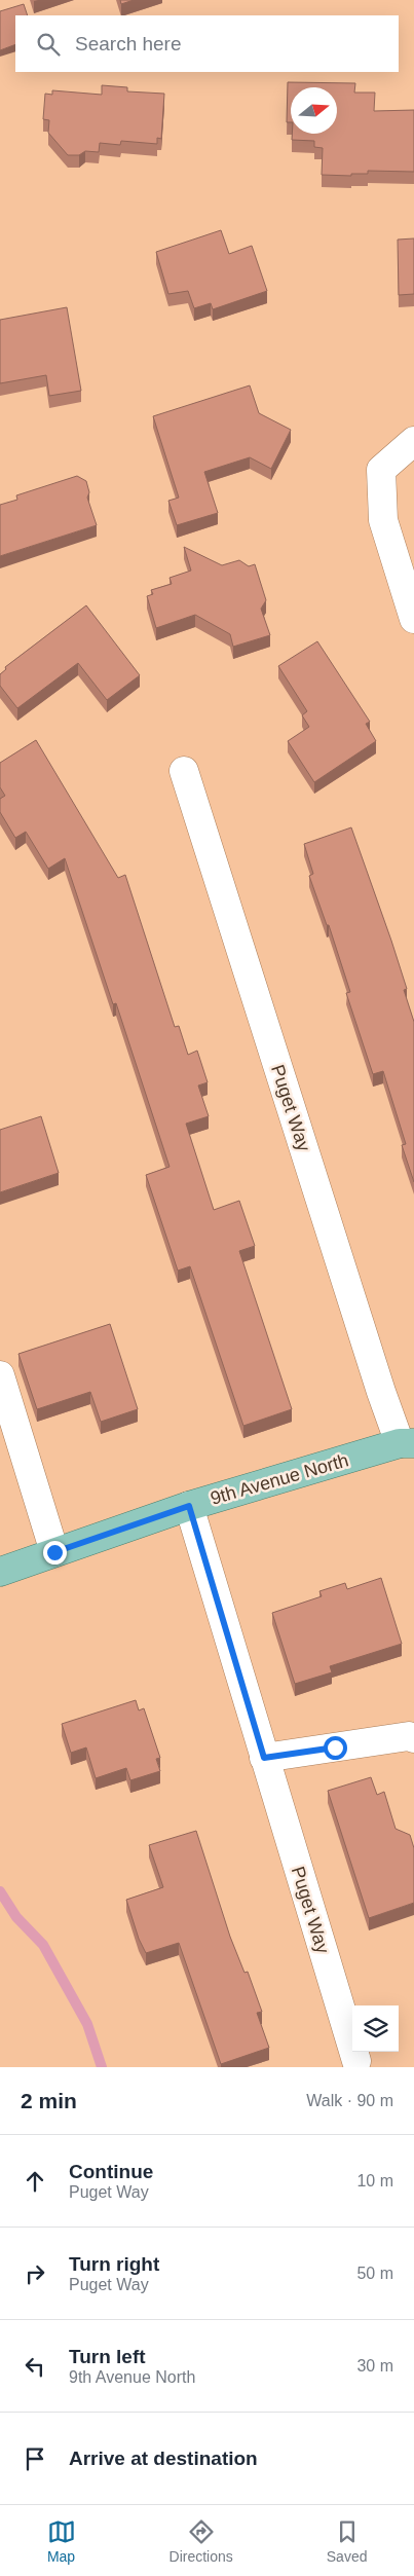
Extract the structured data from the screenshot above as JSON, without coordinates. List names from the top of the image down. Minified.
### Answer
{"streets":{"main road":["9th Avenue North"],"street":["Puget Way"]},"crossings":[["Puget Way","9th Avenue North"]],"north":"right","page":{"search":"Search here","heading":["2 min","Walk · 90 m"],"list":[["Continue","Puget Way","10 m"],["Turn right","Puget Way","50 m"],["Turn left","9th Avenue North","30 m"],"Arrive at destination"],"nav":["Map","Directions","Saved"]}}
